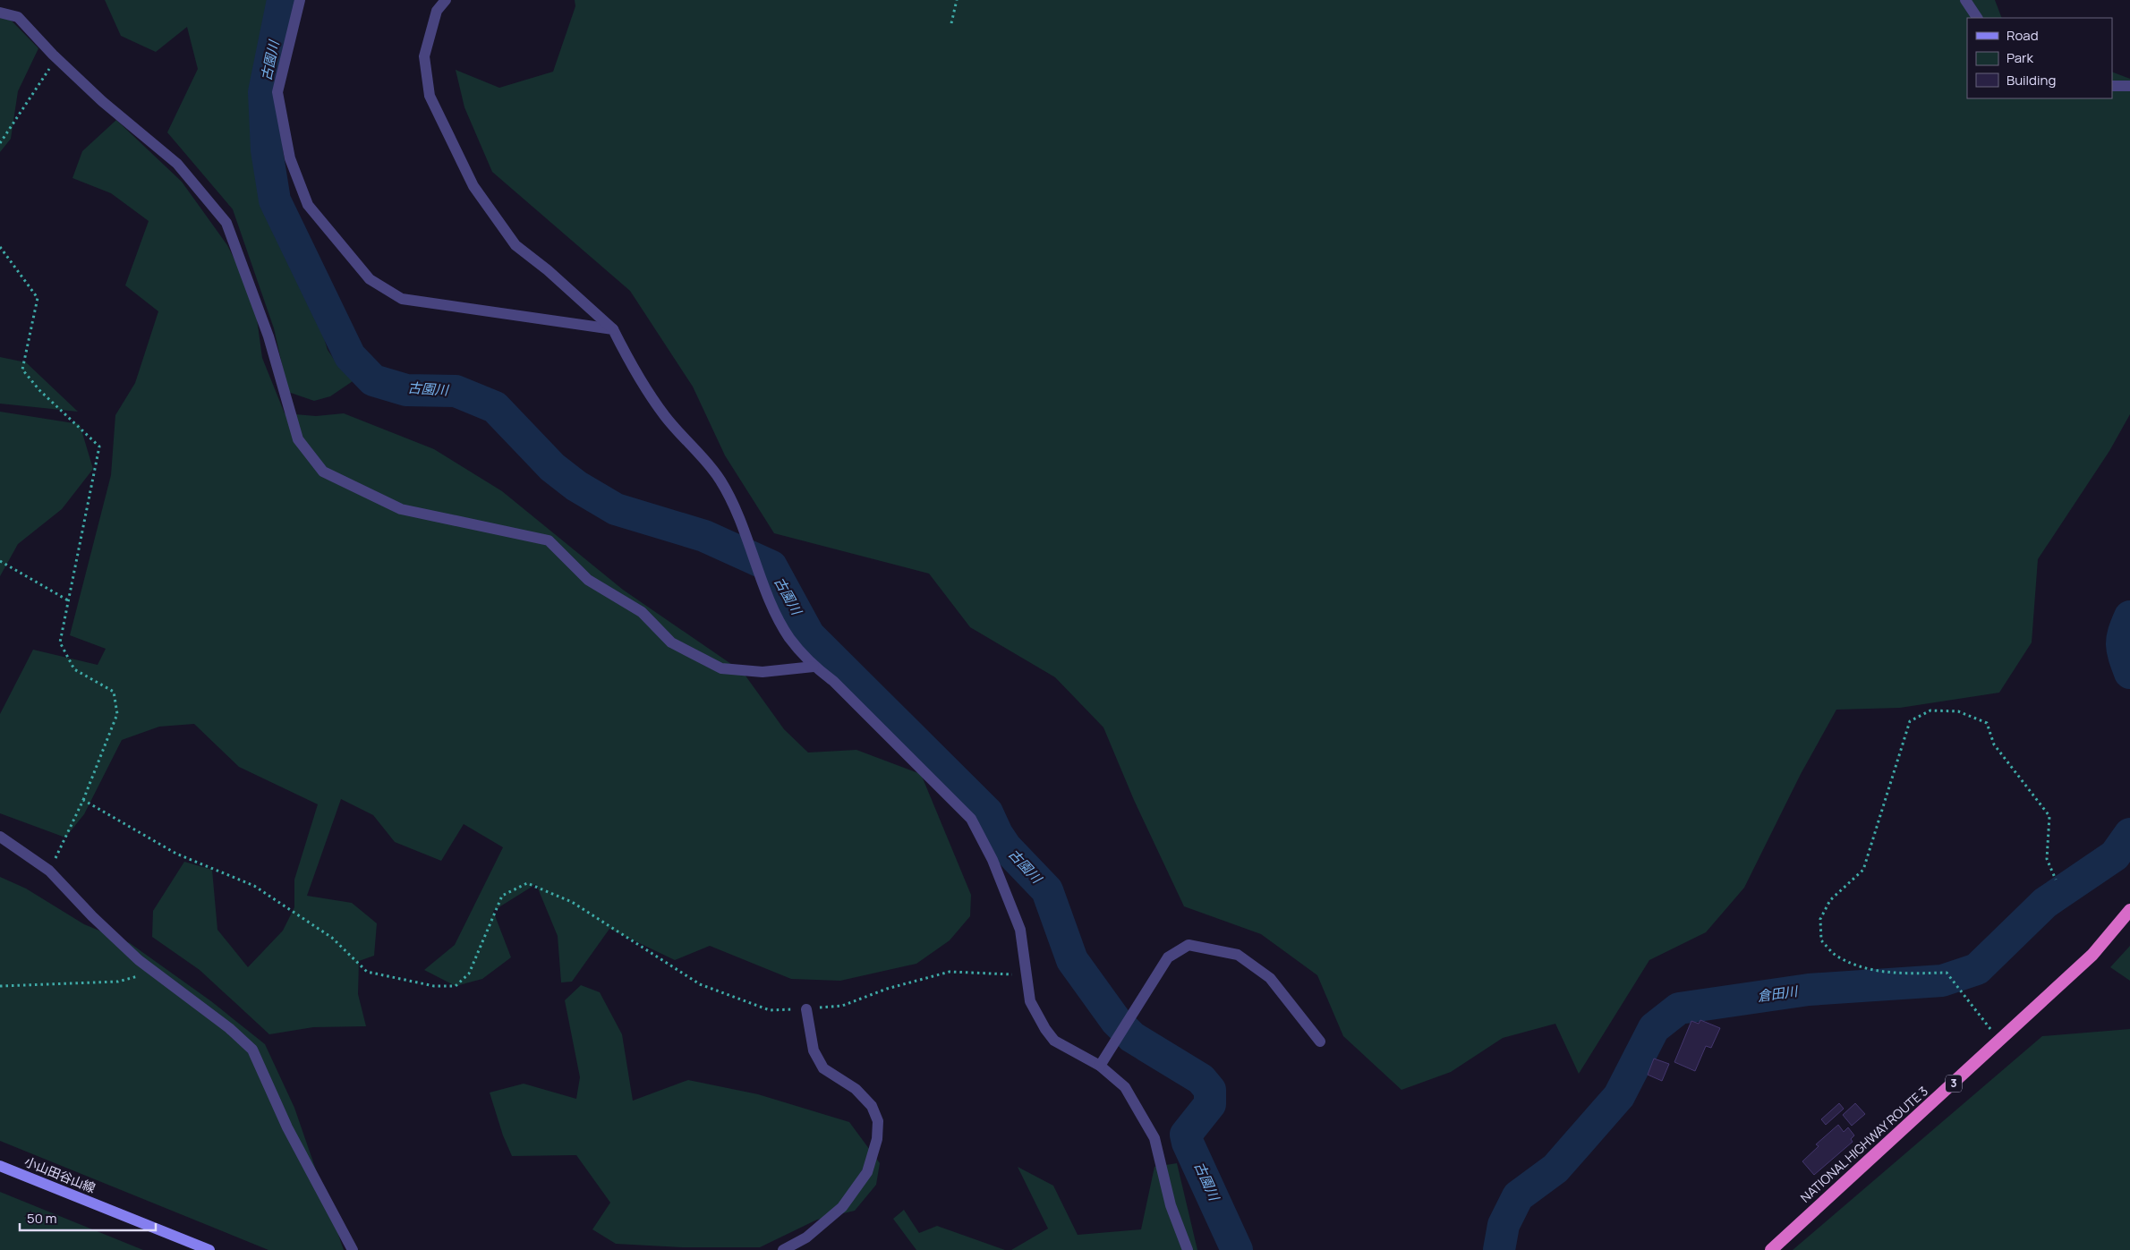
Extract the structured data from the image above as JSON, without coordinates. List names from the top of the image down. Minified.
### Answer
{"streets":{"highway":["3","NATIONAL HIGHWAY ROUTE 3"],"main road":["小山田谷山線"]},"water":["古園川","倉田川"],"legend":["Road","Park","Building"],"scale_bar":"50 m"}
